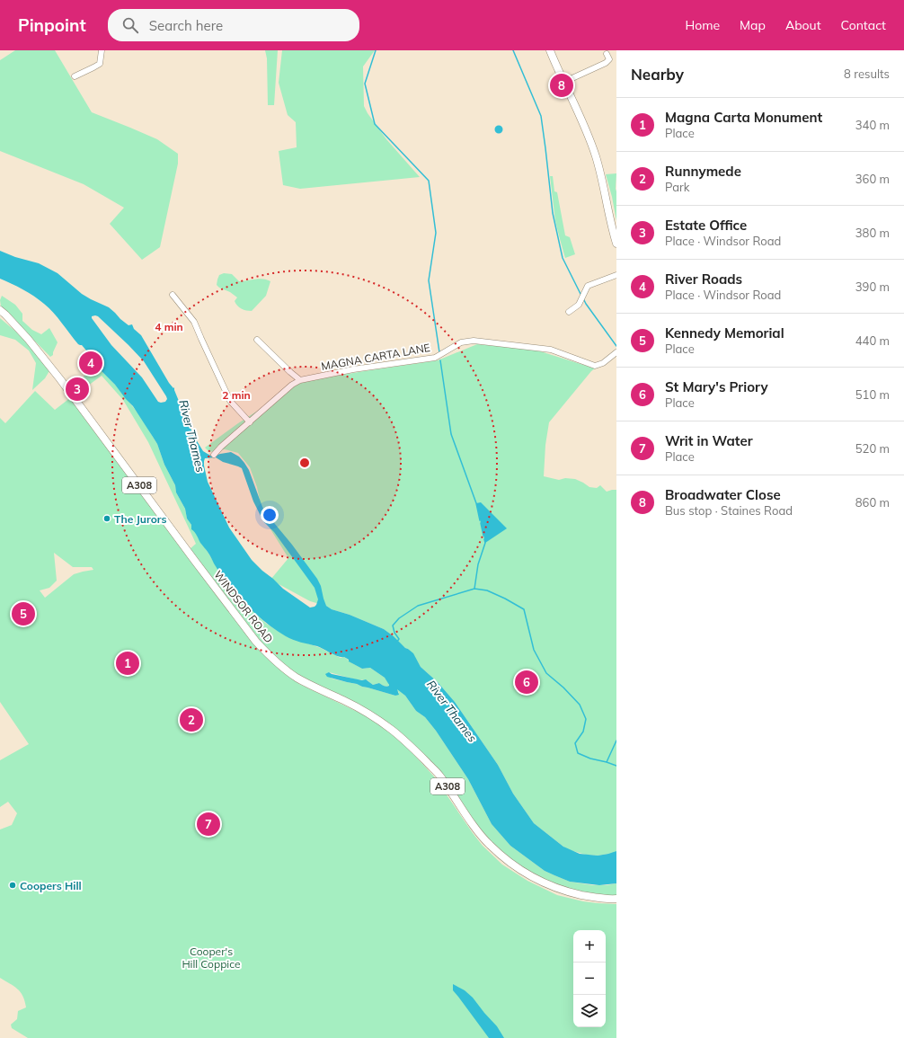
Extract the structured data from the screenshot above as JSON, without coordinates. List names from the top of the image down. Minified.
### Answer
{"streets":{"main road":["A308","WINDSOR ROAD"],"street":["MAGNA CARTA LANE"]},"water":["River Thames"],"parks":["Cooper's Hill Coppice"],"places":["The Jurors","Coopers Hill"],"page":{"header":"Pinpoint","search":"Search here","nav":["Home","Map","About","Contact"],"heading":["Nearby","8 results"],"pins":["8","4","3","5","1","6","2","7"],"list":[{"mark":"1","name":"Magna Carta Monument","note":"Place","value":"340 m"},{"mark":"2","name":"Runnymede","note":"Park","value":"360 m"},{"mark":"3","name":"Estate Office","note":"Place · Windsor Road","value":"380 m"},{"mark":"4","name":"River Roads","note":"Place · Windsor Road","value":"390 m"},{"mark":"5","name":"Kennedy Memorial","note":"Place","value":"440 m"},{"mark":"6","name":"St Mary's Priory","note":"Place","value":"510 m"},{"mark":"7","name":"Writ in Water","note":"Place","value":"520 m"},{"mark":"8","name":"Broadwater Close","note":"Bus stop · Staines Road","value":"860 m"}],"map_buttons":["+","−"]},"rings":["4 min","2 min"]}
